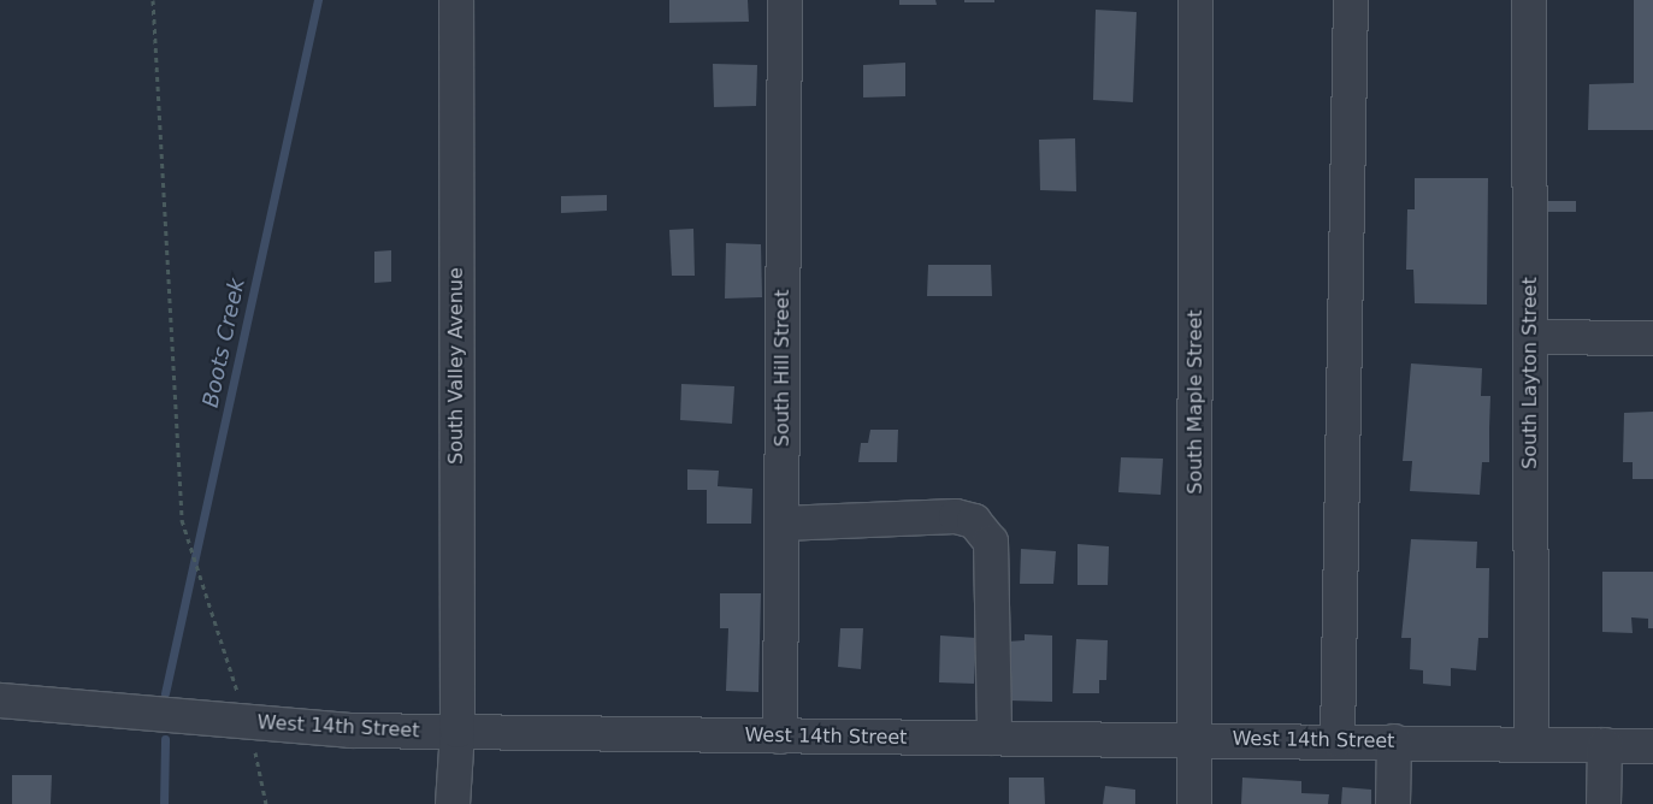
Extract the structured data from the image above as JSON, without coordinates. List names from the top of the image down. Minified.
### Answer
{"streets":{"street":["South Valley Avenue","South Hill Street","South Layton Street","South Maple Street","West 14th Street"]},"crossings":[["South Valley Avenue","West 14th Street"],["South Hill Street","West 14th Street"],["South Layton Street","West 14th Street"],["South Maple Street","West 14th Street"]],"water":["Boots Creek"]}
